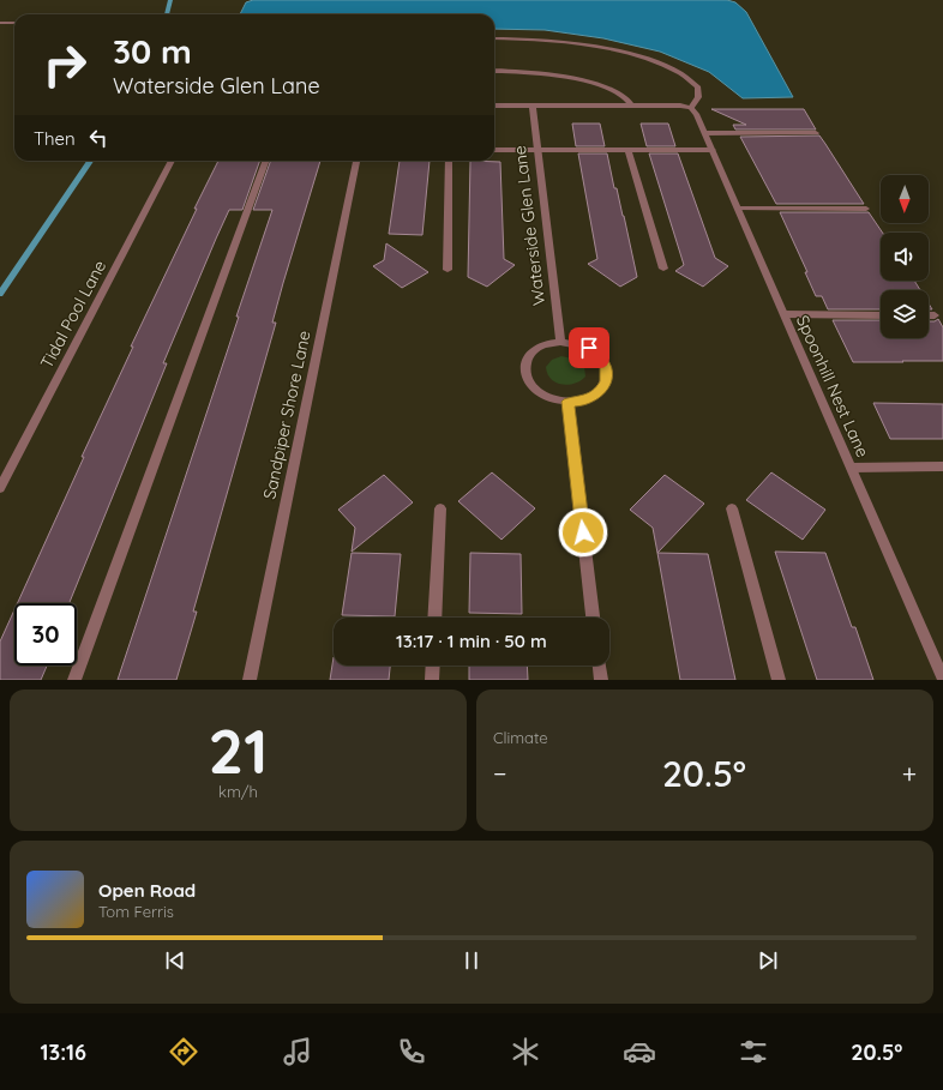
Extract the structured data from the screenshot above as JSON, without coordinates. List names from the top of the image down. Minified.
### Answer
{"streets":{"street":["Waterside Glen Lane","Tidal Pool Lane","Spoonhill Nest Lane","Sandpiper Shore Lane"]},"north":"bottom","page":{"turn":["30 m","Waterside Glen Lane"],"then":"Then","limit":"30","trip":"13:17 · 1 min · 50 m","tile":[["21","km/h"],"Climate"],"heat":["−","20.5°","+"],"song":["Open Road","Tom Ferris"],"tabs":["13:16","20.5°"]}}
